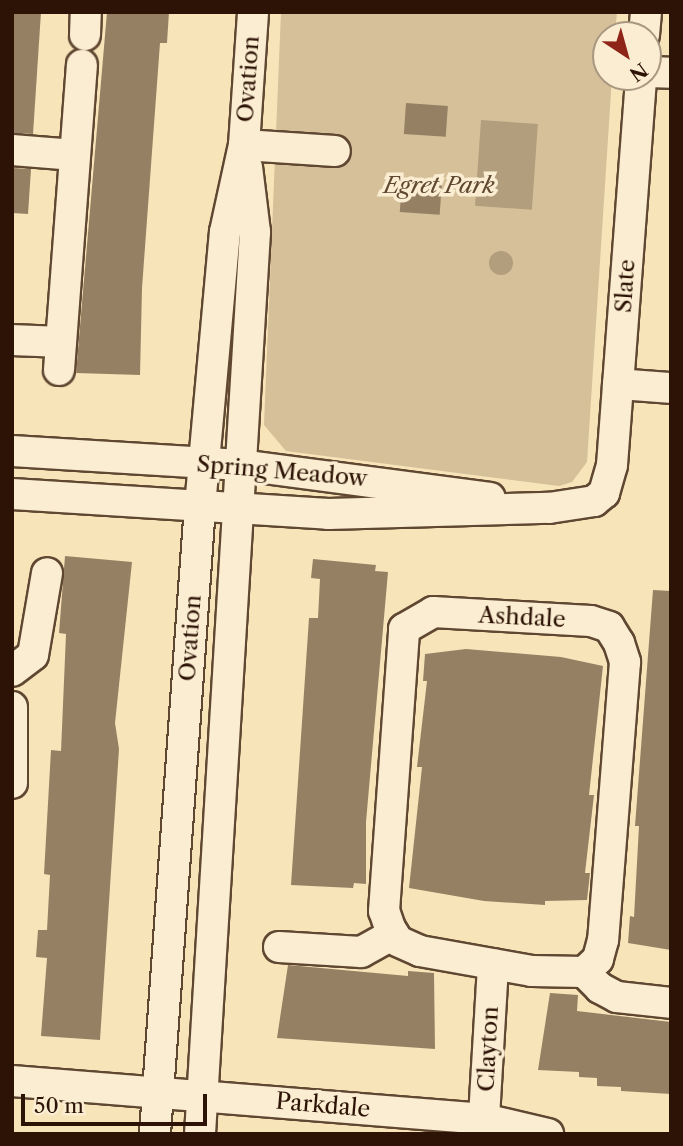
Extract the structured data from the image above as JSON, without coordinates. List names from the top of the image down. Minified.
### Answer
{"streets":{"street":["Ovation","Slate","Spring Meadow","Ashdale","Clayton","Parkdale"]},"crossings":[["Ovation","Spring Meadow"],["Ovation","Parkdale"],["Slate","Spring Meadow"],["Clayton","Parkdale"]],"parks":["Egret Park"],"scale_bar":"50 m","north":"bottom right"}
